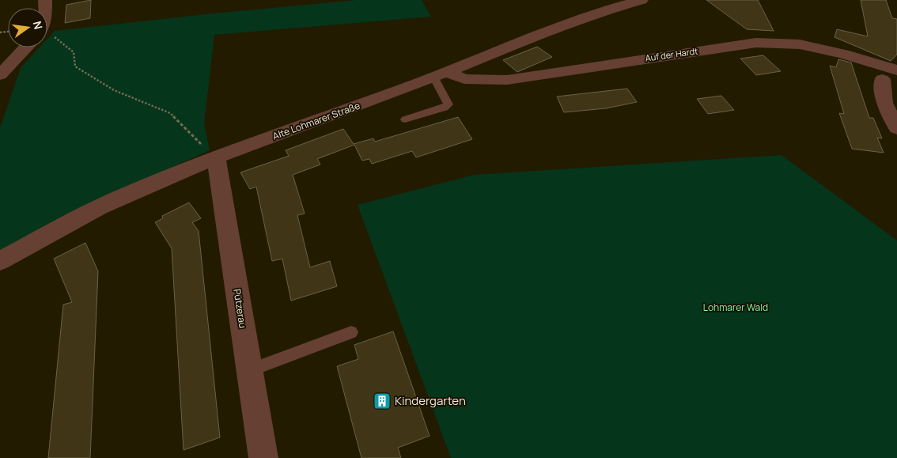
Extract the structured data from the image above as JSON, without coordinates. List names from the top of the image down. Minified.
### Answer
{"streets":{"street":["Auf der Hardt","Alte Lohmarer Straße","Pützerau"]},"crossings":[["Auf der Hardt","Alte Lohmarer Straße"],["Alte Lohmarer Straße","Pützerau"]],"parks":["Lohmarer Wald"],"places":{"building":["Kindergarten"]},"north":"right"}
